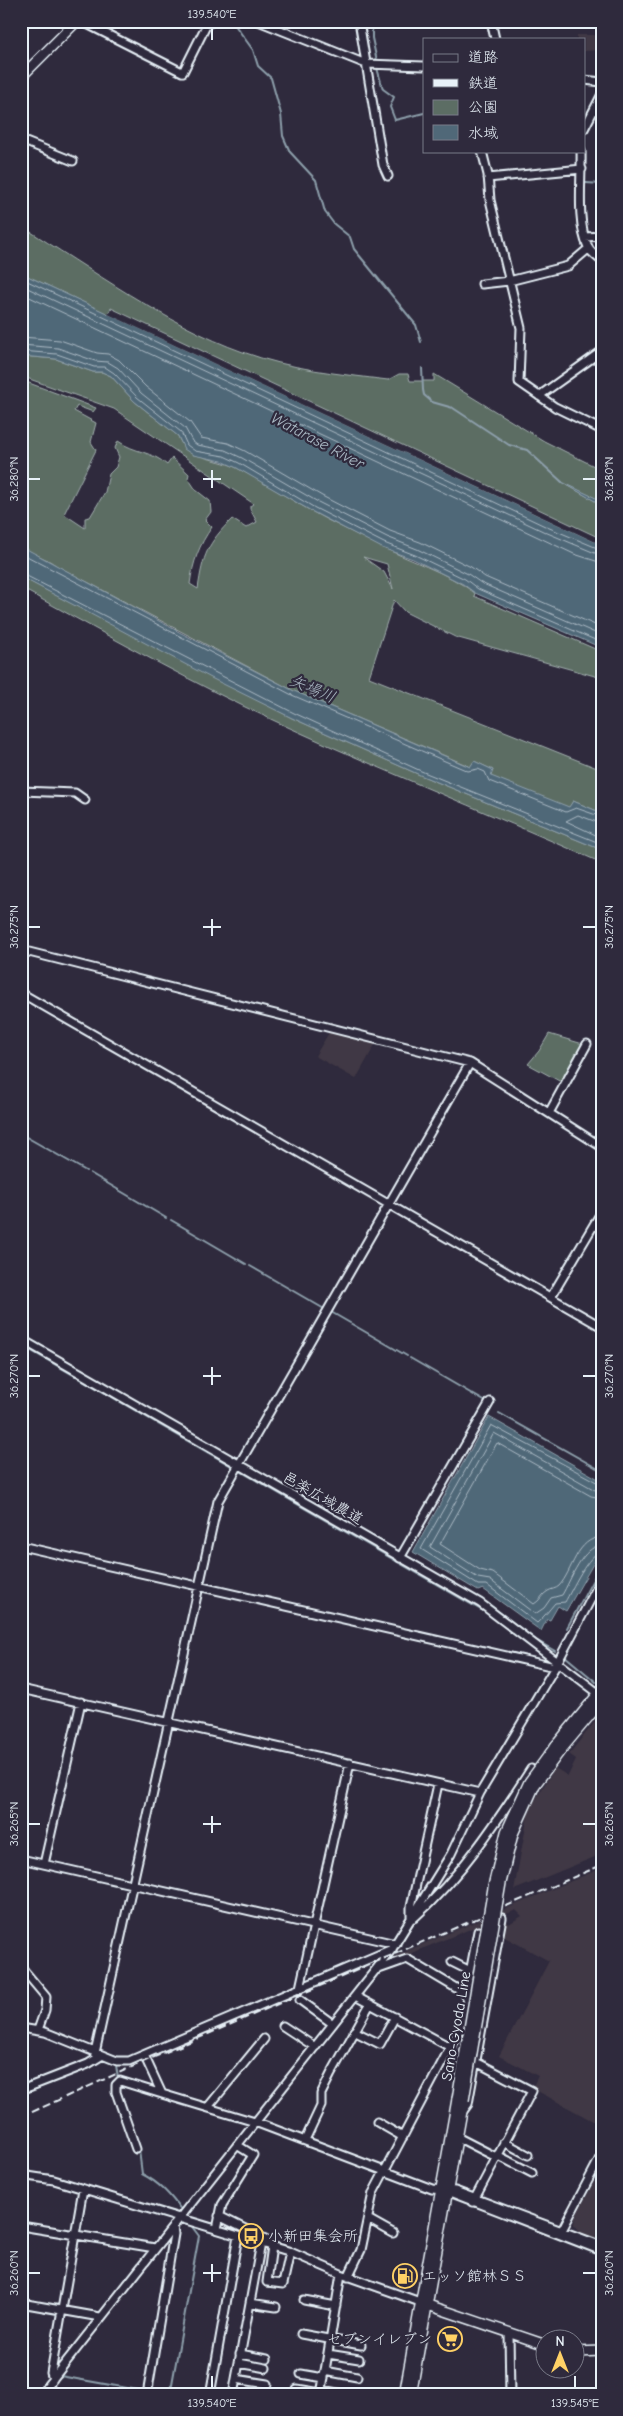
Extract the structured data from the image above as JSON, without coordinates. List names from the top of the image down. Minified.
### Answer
{"streets":{"main road":["Sano-Gyoda Line"],"street":["邑楽広域農道"]},"crossings":[["邑楽広域農道","Sano-Gyoda Line"]],"water":["Watarase River","矢場川"],"places":{"bus stop":["小新田集会所"],"fuel station":["エッソ館林ＳＳ"],"supermarket":["セブンイレブン"]},"legend":["道路","鉄道","公園","水域"],"north":"top","coordinates":["139.540°E","36.280°N","36.275°N","36.270°N","36.265°N","36.260°N","139.545°E"]}
